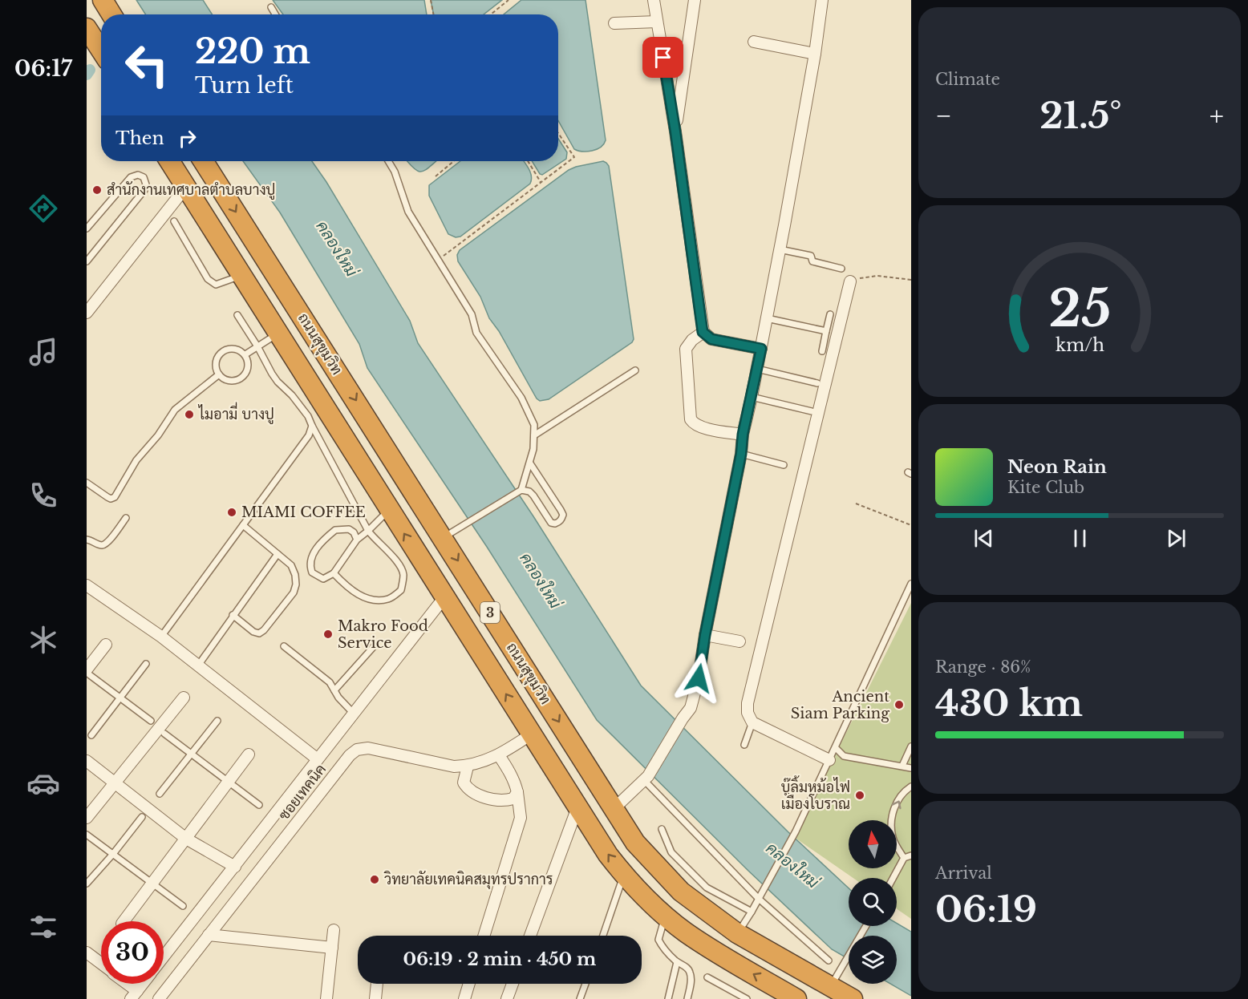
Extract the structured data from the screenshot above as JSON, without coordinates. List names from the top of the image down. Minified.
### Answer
{"streets":{"highway":["ถนนสุขุมวิท","3"],"street":["ซอยเทคนิค"]},"crossings":[["ถนนสุขุมวิท","ซอยเทคนิค"]],"water":["คลองใหม่"],"places":["สำนักงานเทศบาลตำบลบางปู","ไมอามี่ บางปู","MIAMI COFFEE","Makro Food Service","Ancient Siam Parking","บู๊ลิ้มหม้อไฟ เมืองโบราณ","วิทยาลัยเทคนิคสมุทรปราการ"],"north":"top","page":{"tabs":"06:17","tile":["Climate",["Range · 86%","430 km"],["Arrival","06:19"]],"turn":["220 m","Turn left"],"heat":["−","21.5°","+"],"then":"Then","song":["Neon Rain","Kite Club"],"limit":"30","trip":"06:19 · 2 min · 450 m","gauge":["25","km/h"]}}
